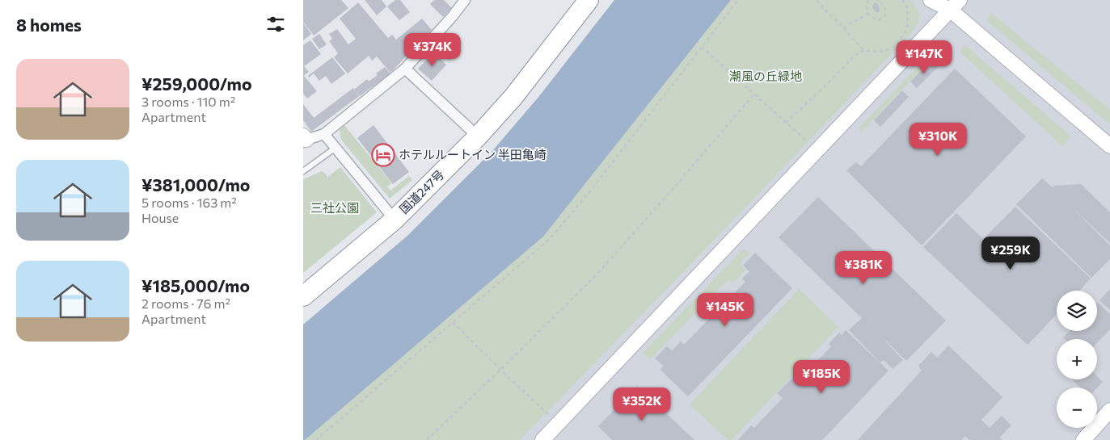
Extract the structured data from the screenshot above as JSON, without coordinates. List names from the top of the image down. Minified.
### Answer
{"streets":{"highway":["国道247号"]},"parks":["潮風の丘緑地","三社公園"],"places":{"hotel":["ホテルルートイン 半田亀崎"]},"page":{"heading":"8 homes","price":["¥374K","¥147K","¥310K","¥259K","¥381K","¥145K","¥185K","¥352K"],"list":[{"name":"¥259,000/mo","note":"3 rooms · 110 m² · Apartment"},{"name":"¥381,000/mo","note":"5 rooms · 163 m² · House"},{"name":"¥185,000/mo","note":"2 rooms · 76 m² · Apartment"}],"map_buttons":["+","−"]}}
